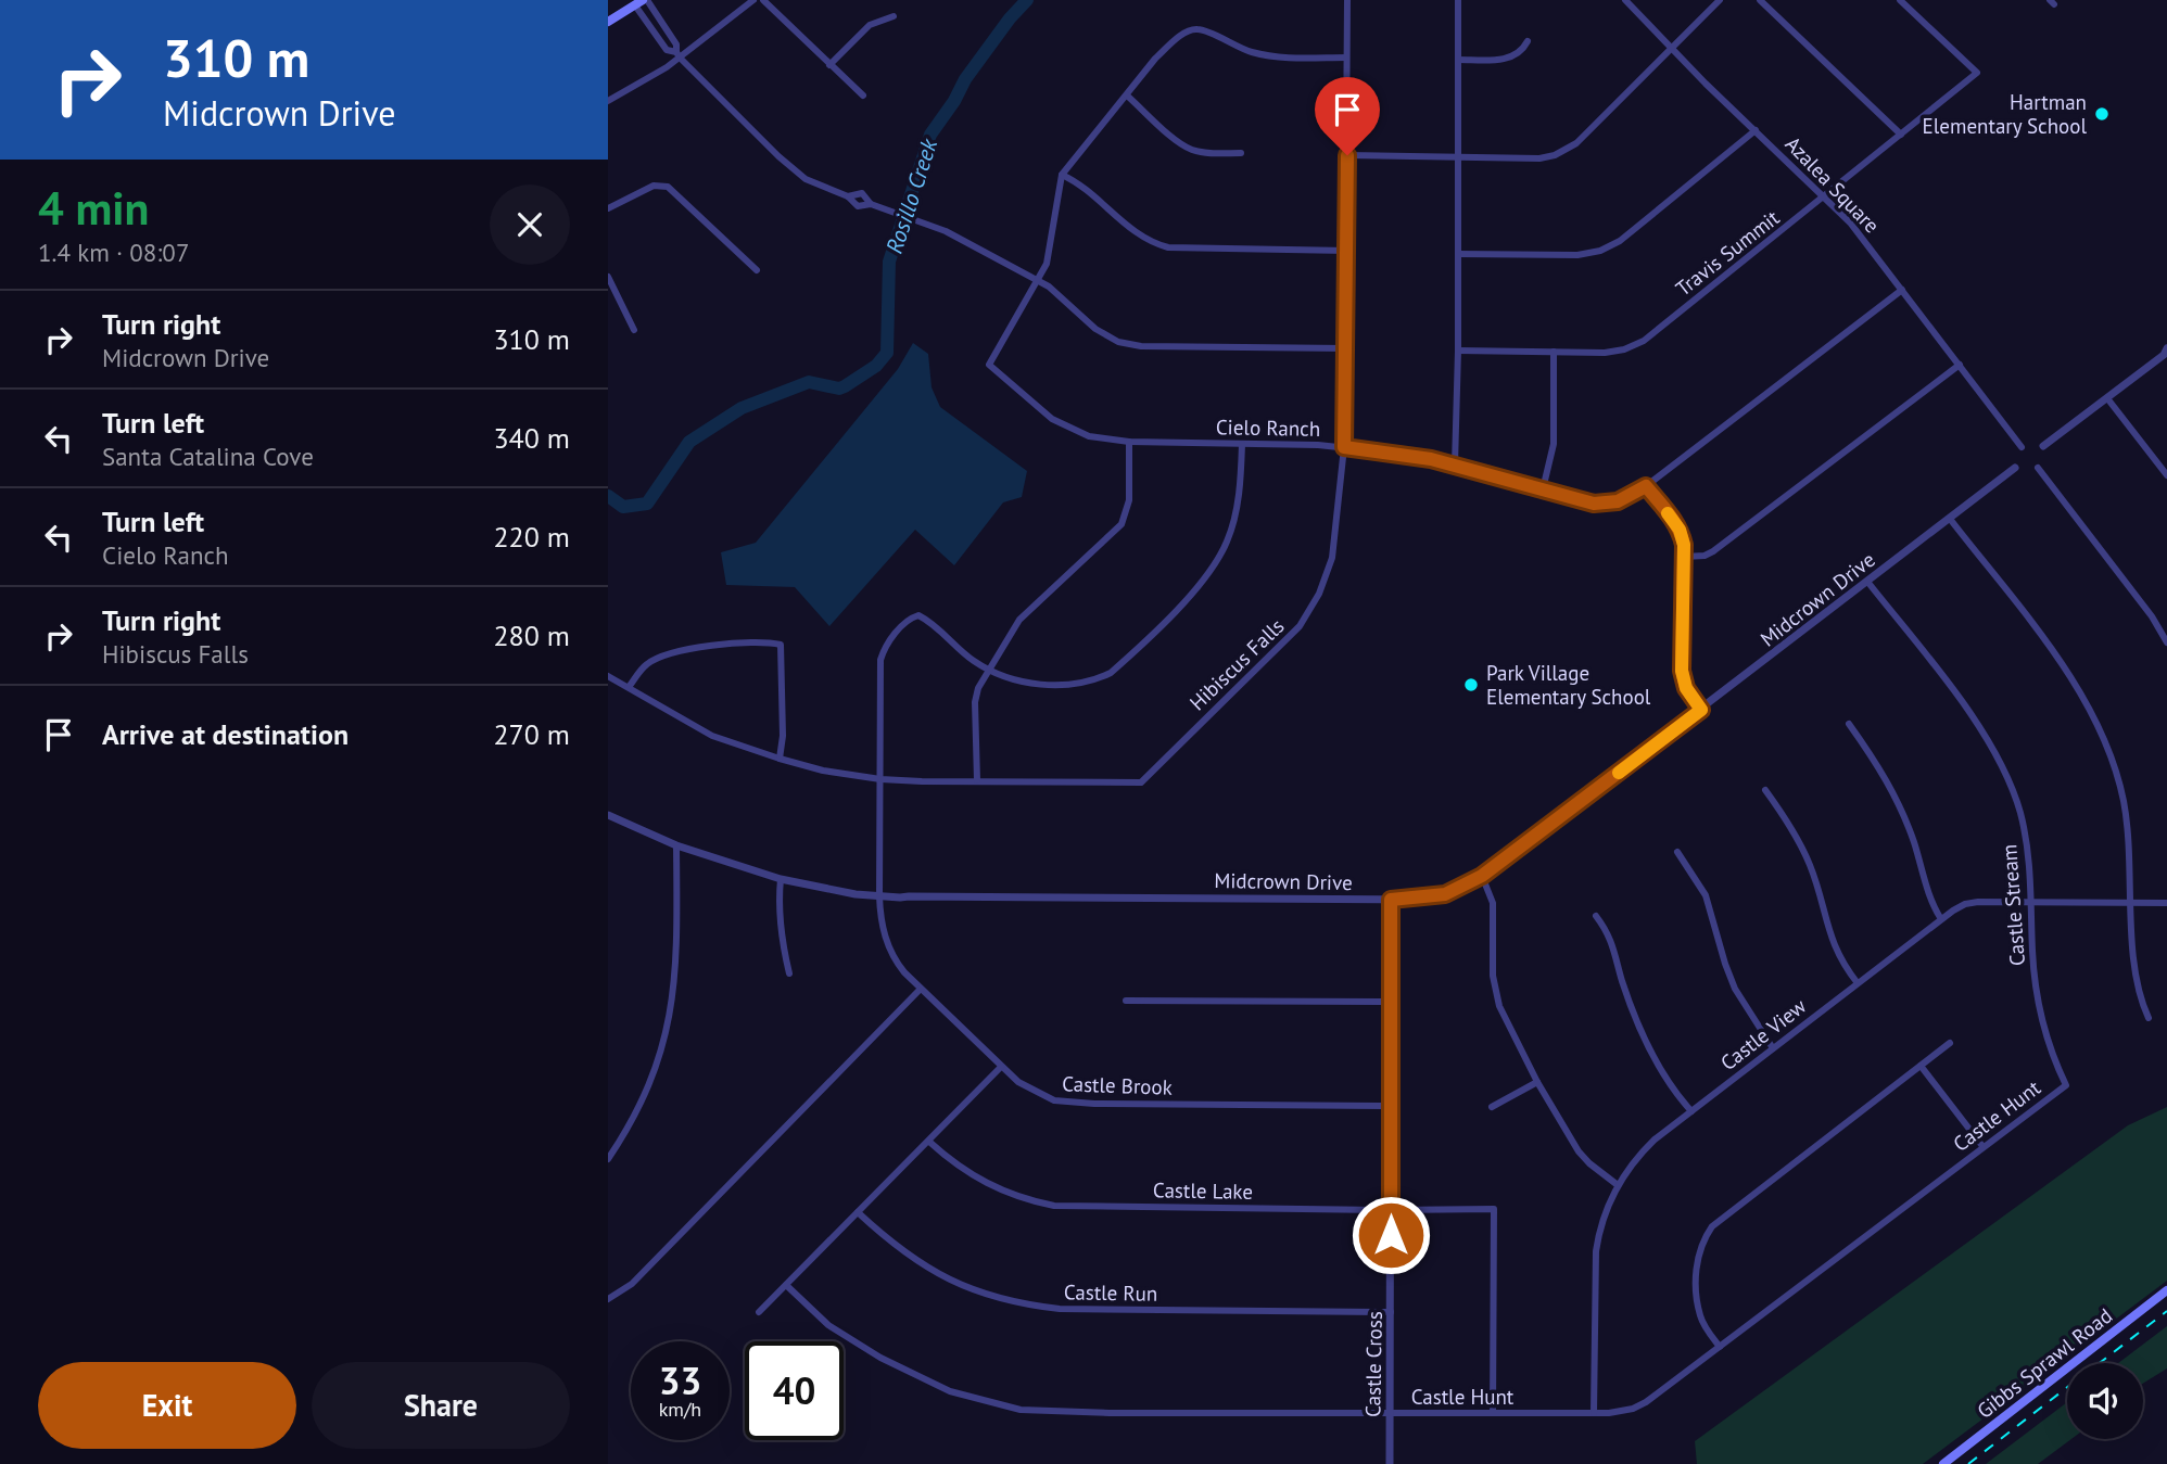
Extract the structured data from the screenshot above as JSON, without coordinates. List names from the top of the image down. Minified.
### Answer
{"streets":{"main road":["Gibbs Sprawl Road"],"street":["Azalea Square","Travis Summit","Cielo Ranch","Midcrown Drive","Hibiscus Falls","Castle Stream","Castle View","Castle Brook","Castle Hunt","Castle Lake","Castle Run","Castle Cross"]},"crossings":[["Azalea Square","Travis Summit"],["Azalea Square","Cielo Ranch"],["Cielo Ranch","Hibiscus Falls"],["Midcrown Drive","Castle Stream"],["Midcrown Drive","Castle Brook"],["Midcrown Drive","Castle Cross"],["Hibiscus Falls","Castle Brook"],["Castle Stream","Castle View"],["Castle Stream","Castle Hunt"],["Castle View","Castle Hunt"],["Castle Brook","Castle Cross"],["Castle Hunt","Castle Lake"],["Castle Hunt","Castle Cross"],["Castle Lake","Castle Cross"],["Castle Run","Castle Cross"]],"water":["Rosillo Creek"],"places":["Hartman Elementary School","Park Village Elementary School"],"page":{"turn":["310 m","Midcrown Drive"],"heading":["4 min","1.4 km · 08:07"],"list":[{"name":"Turn right","note":"Midcrown Drive","value":"310 m"},{"name":"Turn left","note":"Santa Catalina Cove","value":"340 m"},{"name":"Turn left","note":"Cielo Ranch","value":"220 m"},{"name":"Turn right","note":"Hibiscus Falls","value":"280 m"},{"name":"Arrive at destination","value":"270 m"}],"speed":"33 km/h","limit":"40","buttons":["Exit","Share"]}}
